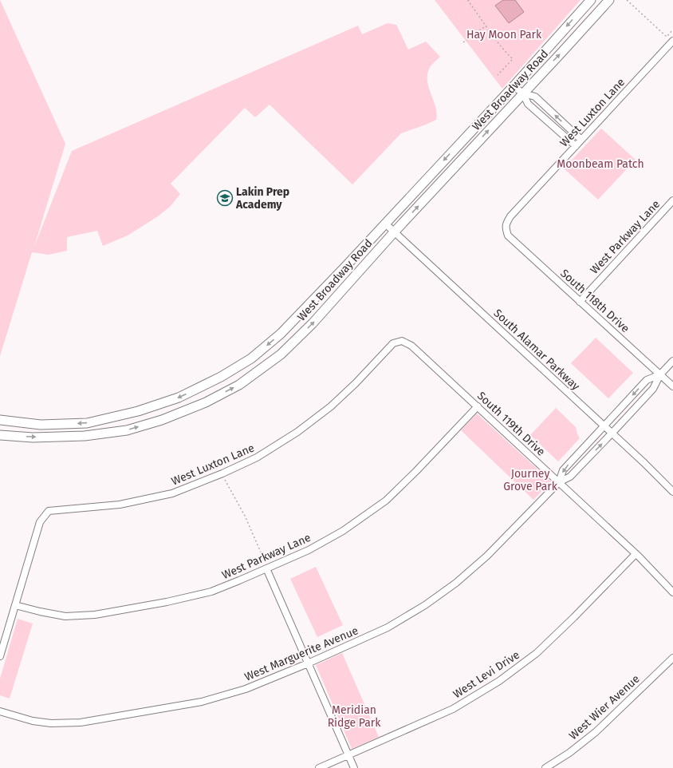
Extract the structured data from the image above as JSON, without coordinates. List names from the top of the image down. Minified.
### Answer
{"streets":{"main road":["West Broadway Road"],"street":["West Luxton Lane","West Parkway Lane","South 118th Drive","South Alamar Parkway","South 119th Drive","West Marguerite Avenue","West Levi Drive","West Wier Avenue"]},"crossings":[["West Broadway Road","South Alamar Parkway"],["West Luxton Lane","West Parkway Lane"],["West Luxton Lane","South 118th Drive"],["West Luxton Lane","South 119th Drive"],["West Parkway Lane","South 118th Drive"],["West Parkway Lane","South 119th Drive"],["South 118th Drive","West Marguerite Avenue"],["South Alamar Parkway","West Marguerite Avenue"],["South 119th Drive","West Marguerite Avenue"],["South 119th Drive","West Levi Drive"]],"parks":["Hay Moon Park","Moonbeam Patch","Journey Grove Park","Meridian Ridge Park"],"places":{"school or university":["Lakin Prep Academy"]}}
